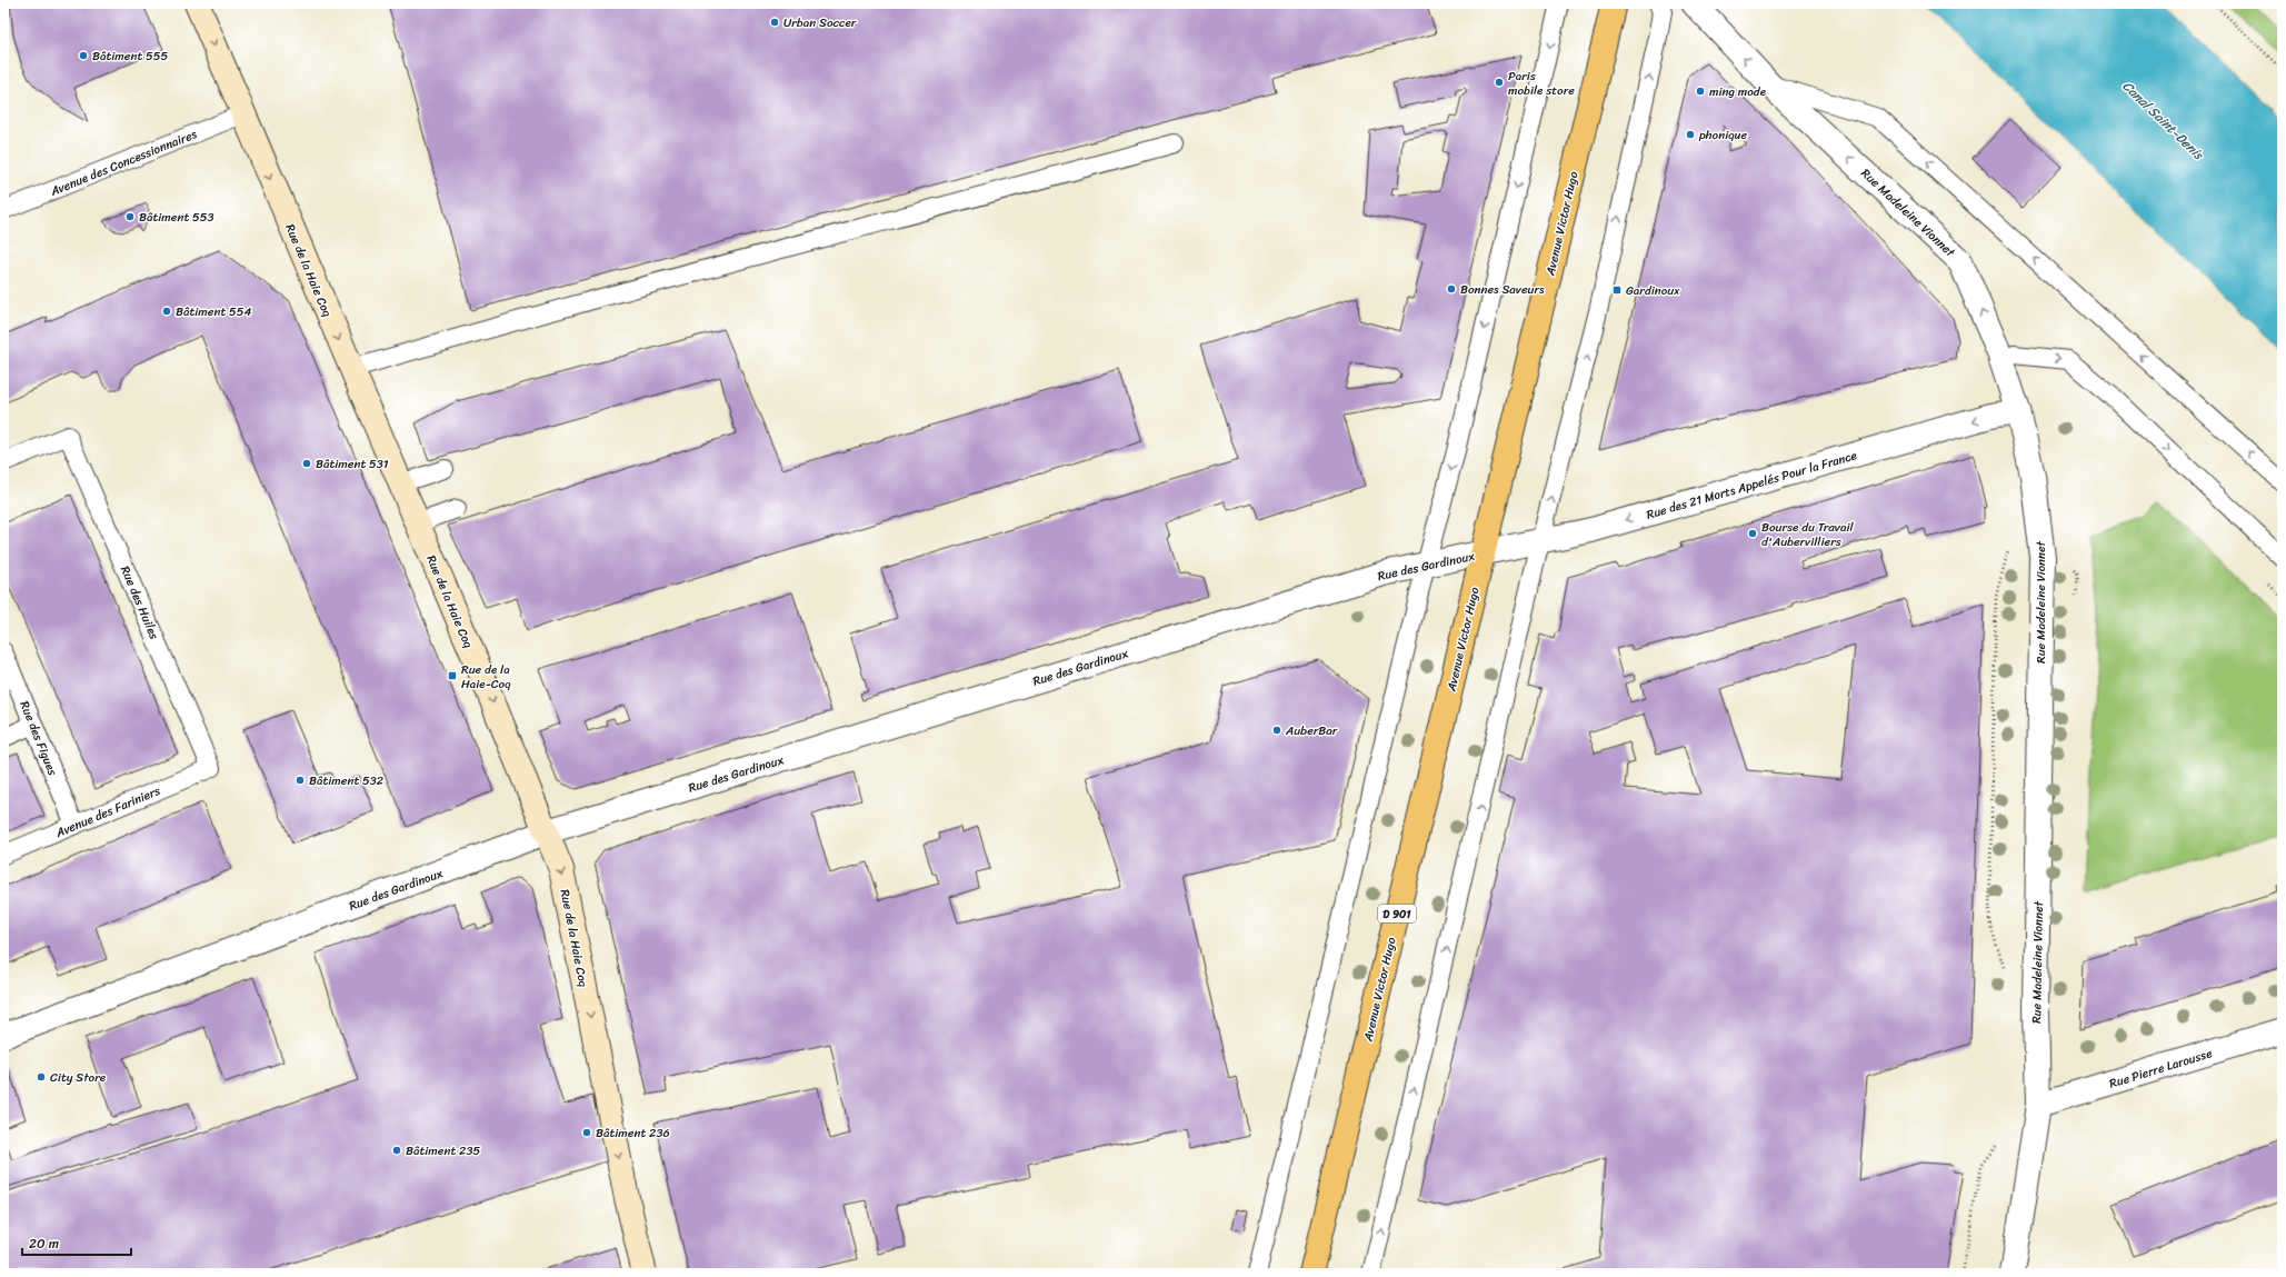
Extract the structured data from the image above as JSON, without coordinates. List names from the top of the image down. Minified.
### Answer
{"streets":{"main road":["Avenue Victor Hugo","Rue de la Haie Coq","D 901"],"street":["Rue Madeleine Vionnet","Rue des 21 Morts Appelés Pour la France","Rue des Gardinoux","Rue Pierre Larousse"],"lane":["Avenue des Concessionnaires","Rue des Huiles","Rue des Figues","Avenue des Fariniers"]},"crossings":[["Avenue des Concessionnaires","Rue de la Haie Coq"],["Rue Madeleine Vionnet","Rue des 21 Morts Appelés Pour la France"],["Rue Madeleine Vionnet","Rue Pierre Larousse"],["Avenue Victor Hugo","Rue des 21 Morts Appelés Pour la France"],["Avenue Victor Hugo","Rue des Gardinoux"],["Rue de la Haie Coq","Rue des Gardinoux"],["Rue des 21 Morts Appelés Pour la France","Rue des Gardinoux"],["Rue des Huiles","Avenue des Fariniers"],["Rue des Figues","Avenue des Fariniers"]],"one_way":["Rue de la Haie Coq","Rue des 21 Morts Appelés Pour la France"],"water":["Canal Saint-Denis"],"places":{"other":["Urban Soccer","Bâtiment 555","Paris mobile store","ming mode","phonique","Bâtiment 553","Bonnes Saveurs","Bâtiment 554","Bâtiment 531","Bourse du Travail d'Aubervilliers","AuberBar","Bâtiment 532","City Store","Bâtiment 236","Bâtiment 235"],"transit":["Gardinoux","Rue de la Haie-Coq"]},"scale_bar":"20 m"}
